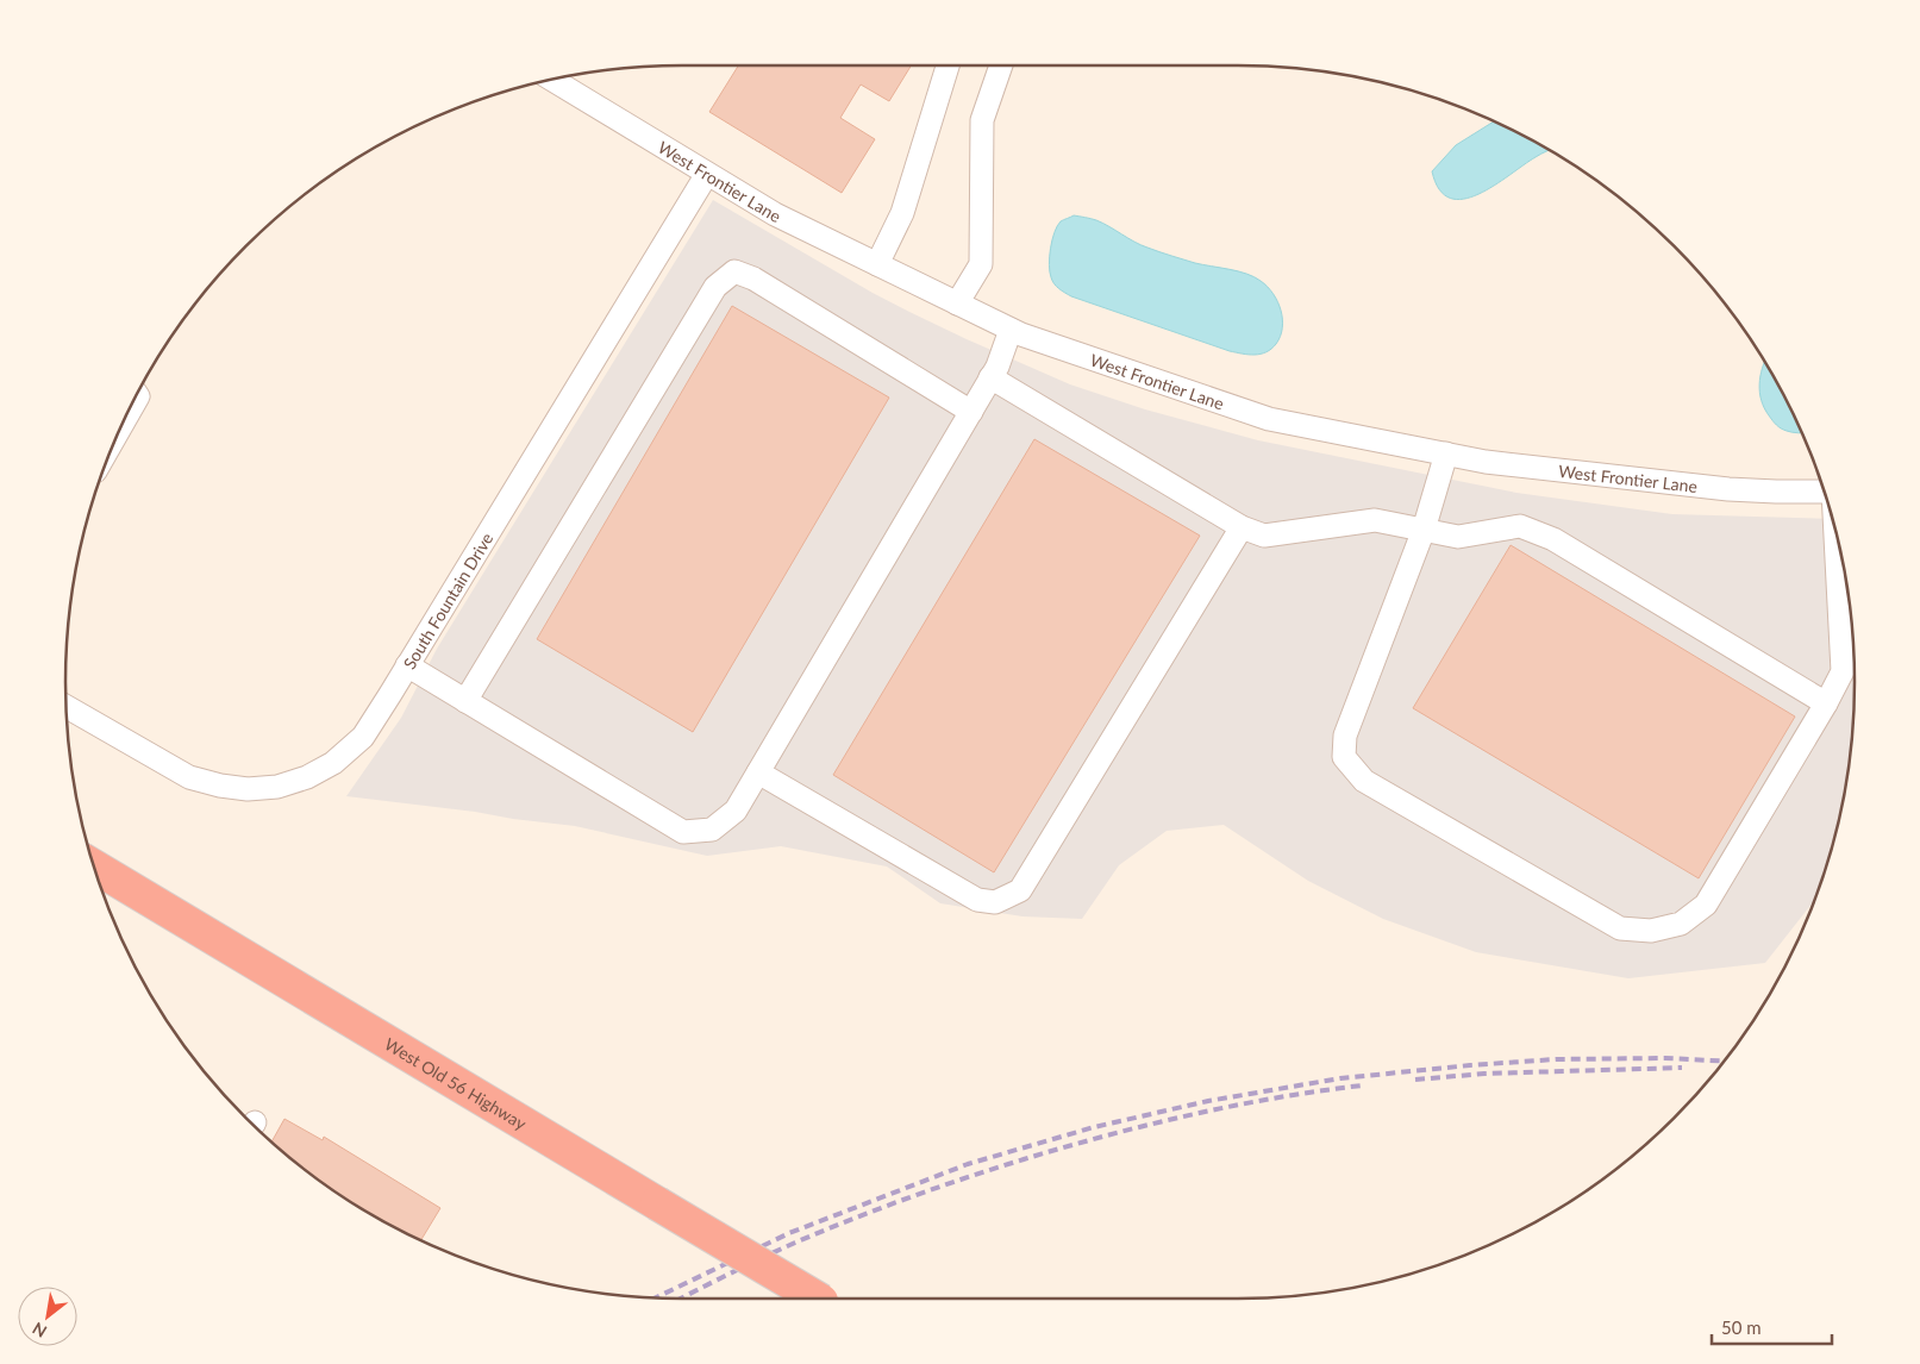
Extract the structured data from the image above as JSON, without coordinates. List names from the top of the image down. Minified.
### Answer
{"streets":{"highway":["West Old 56 Highway"],"street":["West Frontier Lane","South Fountain Drive"]},"crossings":[["West Frontier Lane","South Fountain Drive"]],"scale_bar":"50 m","north":"bottom left"}
